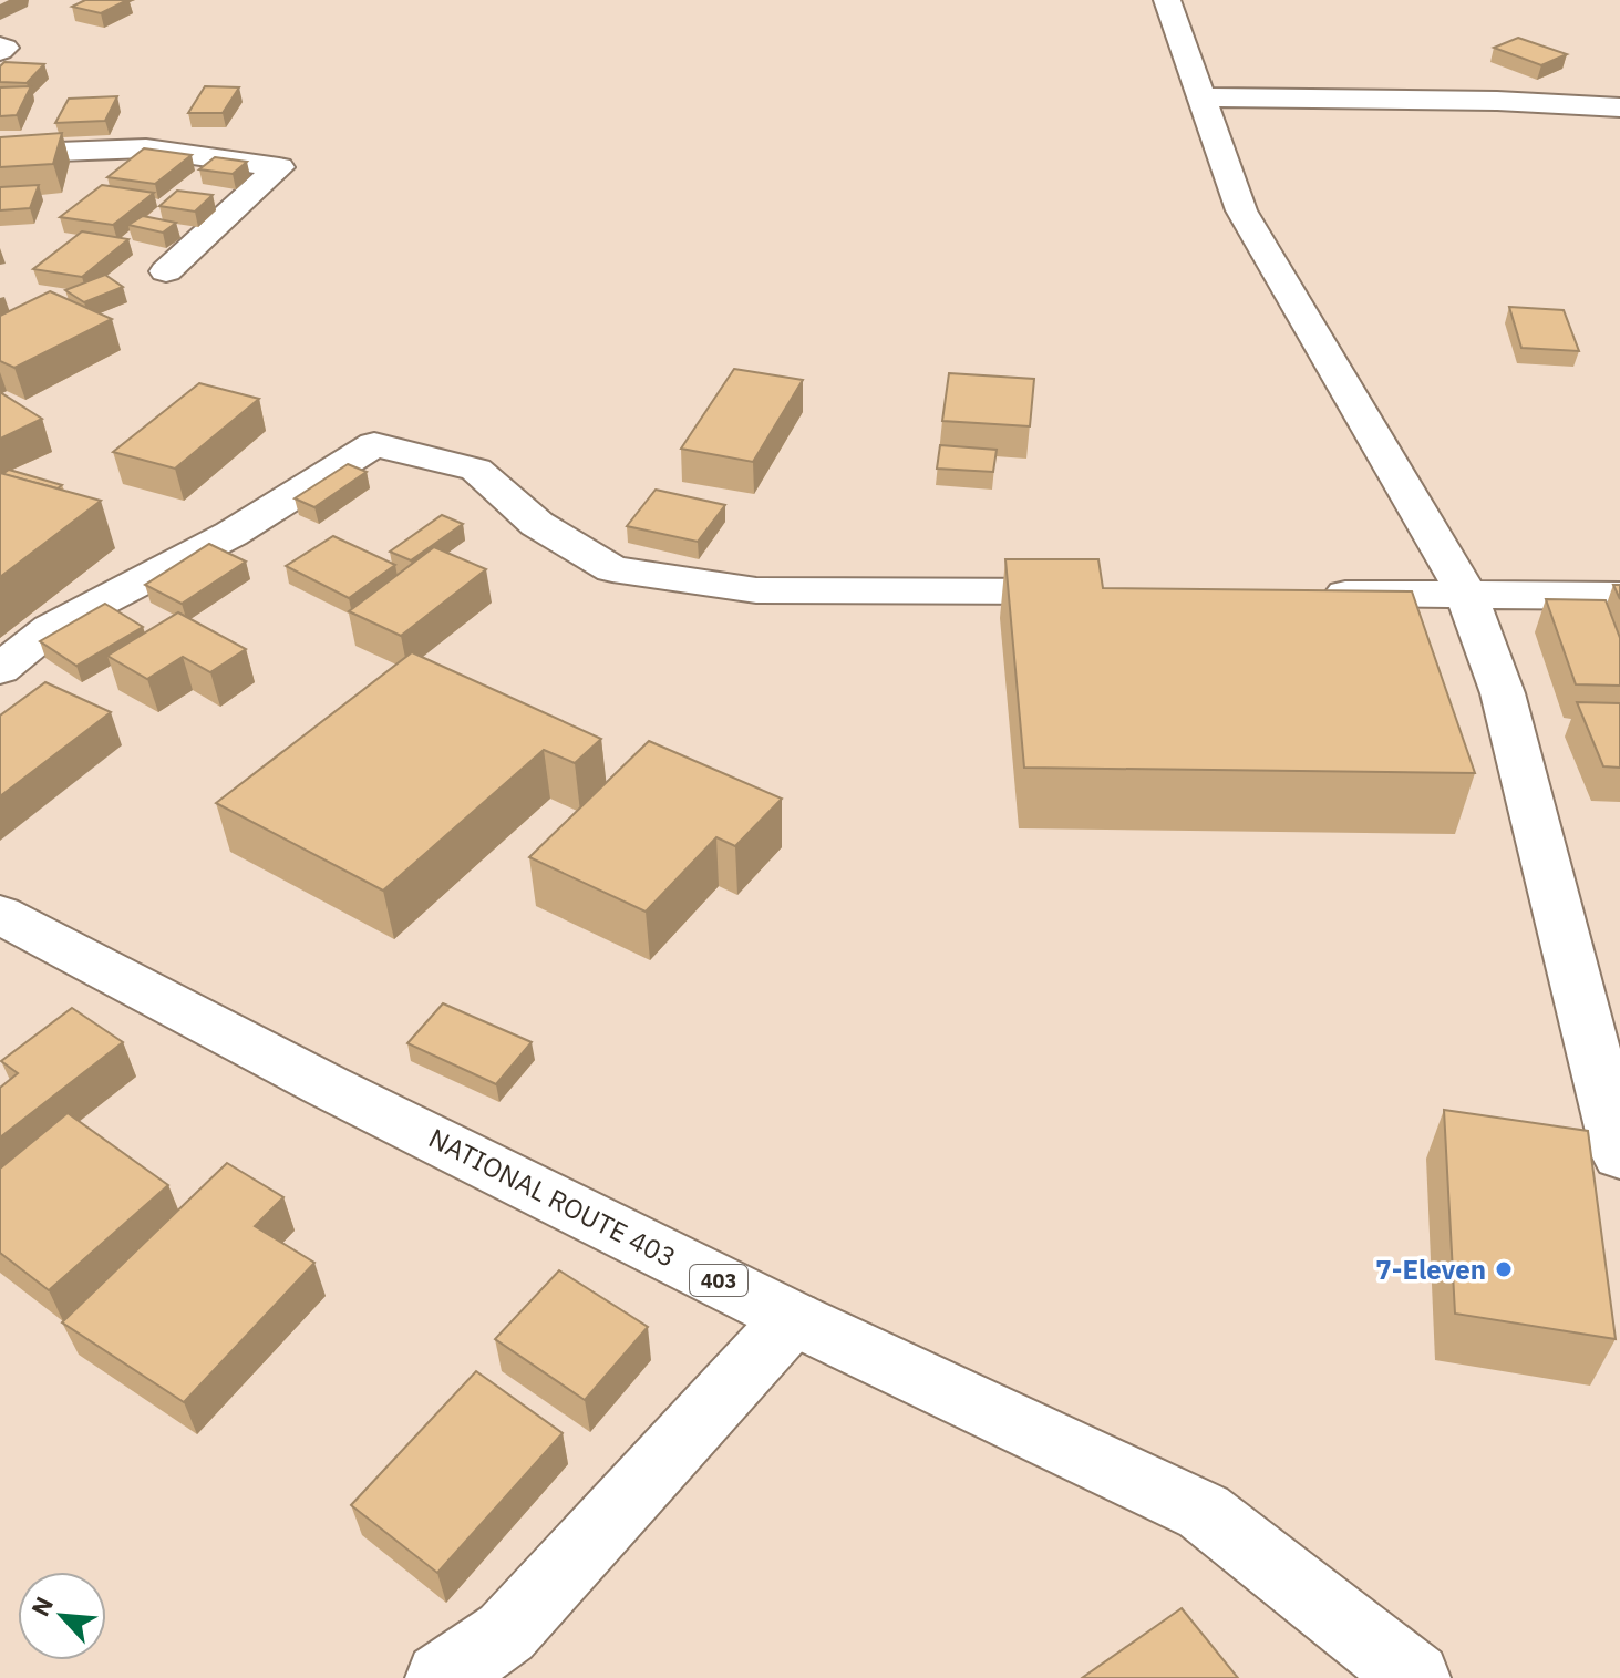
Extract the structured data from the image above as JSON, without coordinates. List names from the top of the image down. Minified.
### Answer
{"streets":{"main road":["NATIONAL ROUTE 403","403"]},"places":["7-Eleven"],"north":"top left"}
